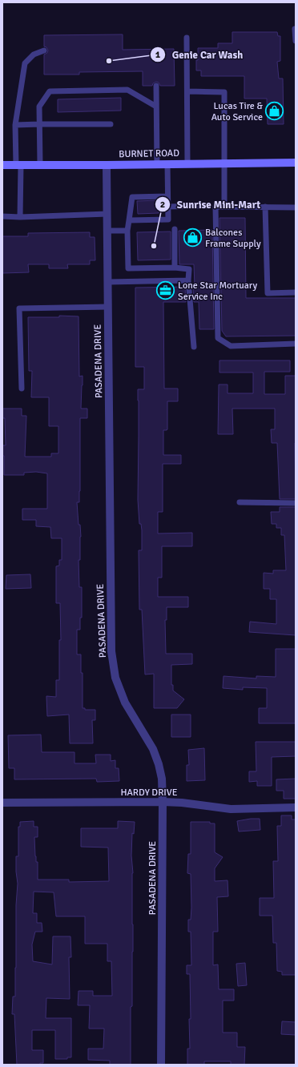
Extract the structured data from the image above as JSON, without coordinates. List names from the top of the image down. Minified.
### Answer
{"streets":{"main road":["BURNET ROAD"],"street":["PASADENA DRIVE","HARDY DRIVE"]},"crossings":[["BURNET ROAD","PASADENA DRIVE"],["PASADENA DRIVE","HARDY DRIVE"]],"places":{"other":["Genie Car Wash","Sunrise Mini-Mart"],"shop":["Lucas Tire & Auto Service","Balcones Frame Supply"],"office":["Lone Star Mortuary Service Inc"]}}
